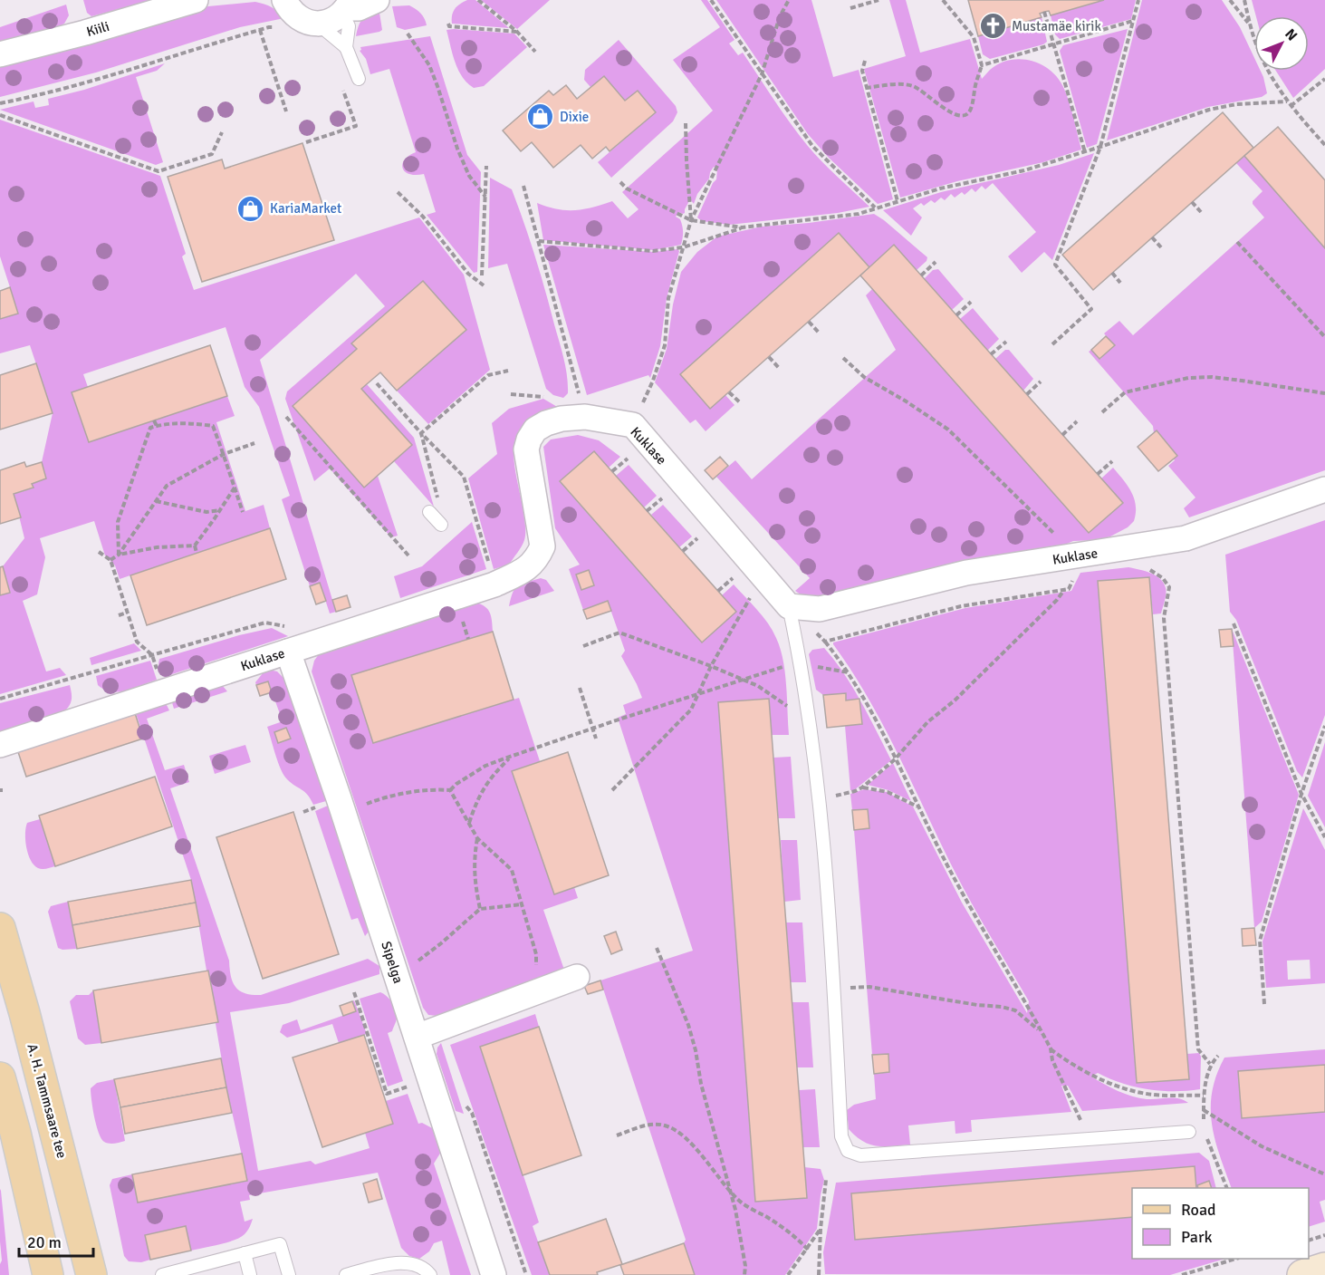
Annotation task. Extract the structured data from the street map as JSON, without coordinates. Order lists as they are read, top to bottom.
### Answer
{
  "streets": {
    "main road": ["A. H. Tammsaare tee"],
    "street": ["Kiili", "Kuklase", "Sipelga"]
  },
  "crossings": [
    ["Kuklase", "Sipelga"]
  ],
  "places": {
    "church": ["Mustamäe kirik"],
    "shop": ["Dixie", "KariaMarket"]
  },
  "legend": ["Road", "Park"],
  "scale_bar": "20 m",
  "north": "top right"
}
